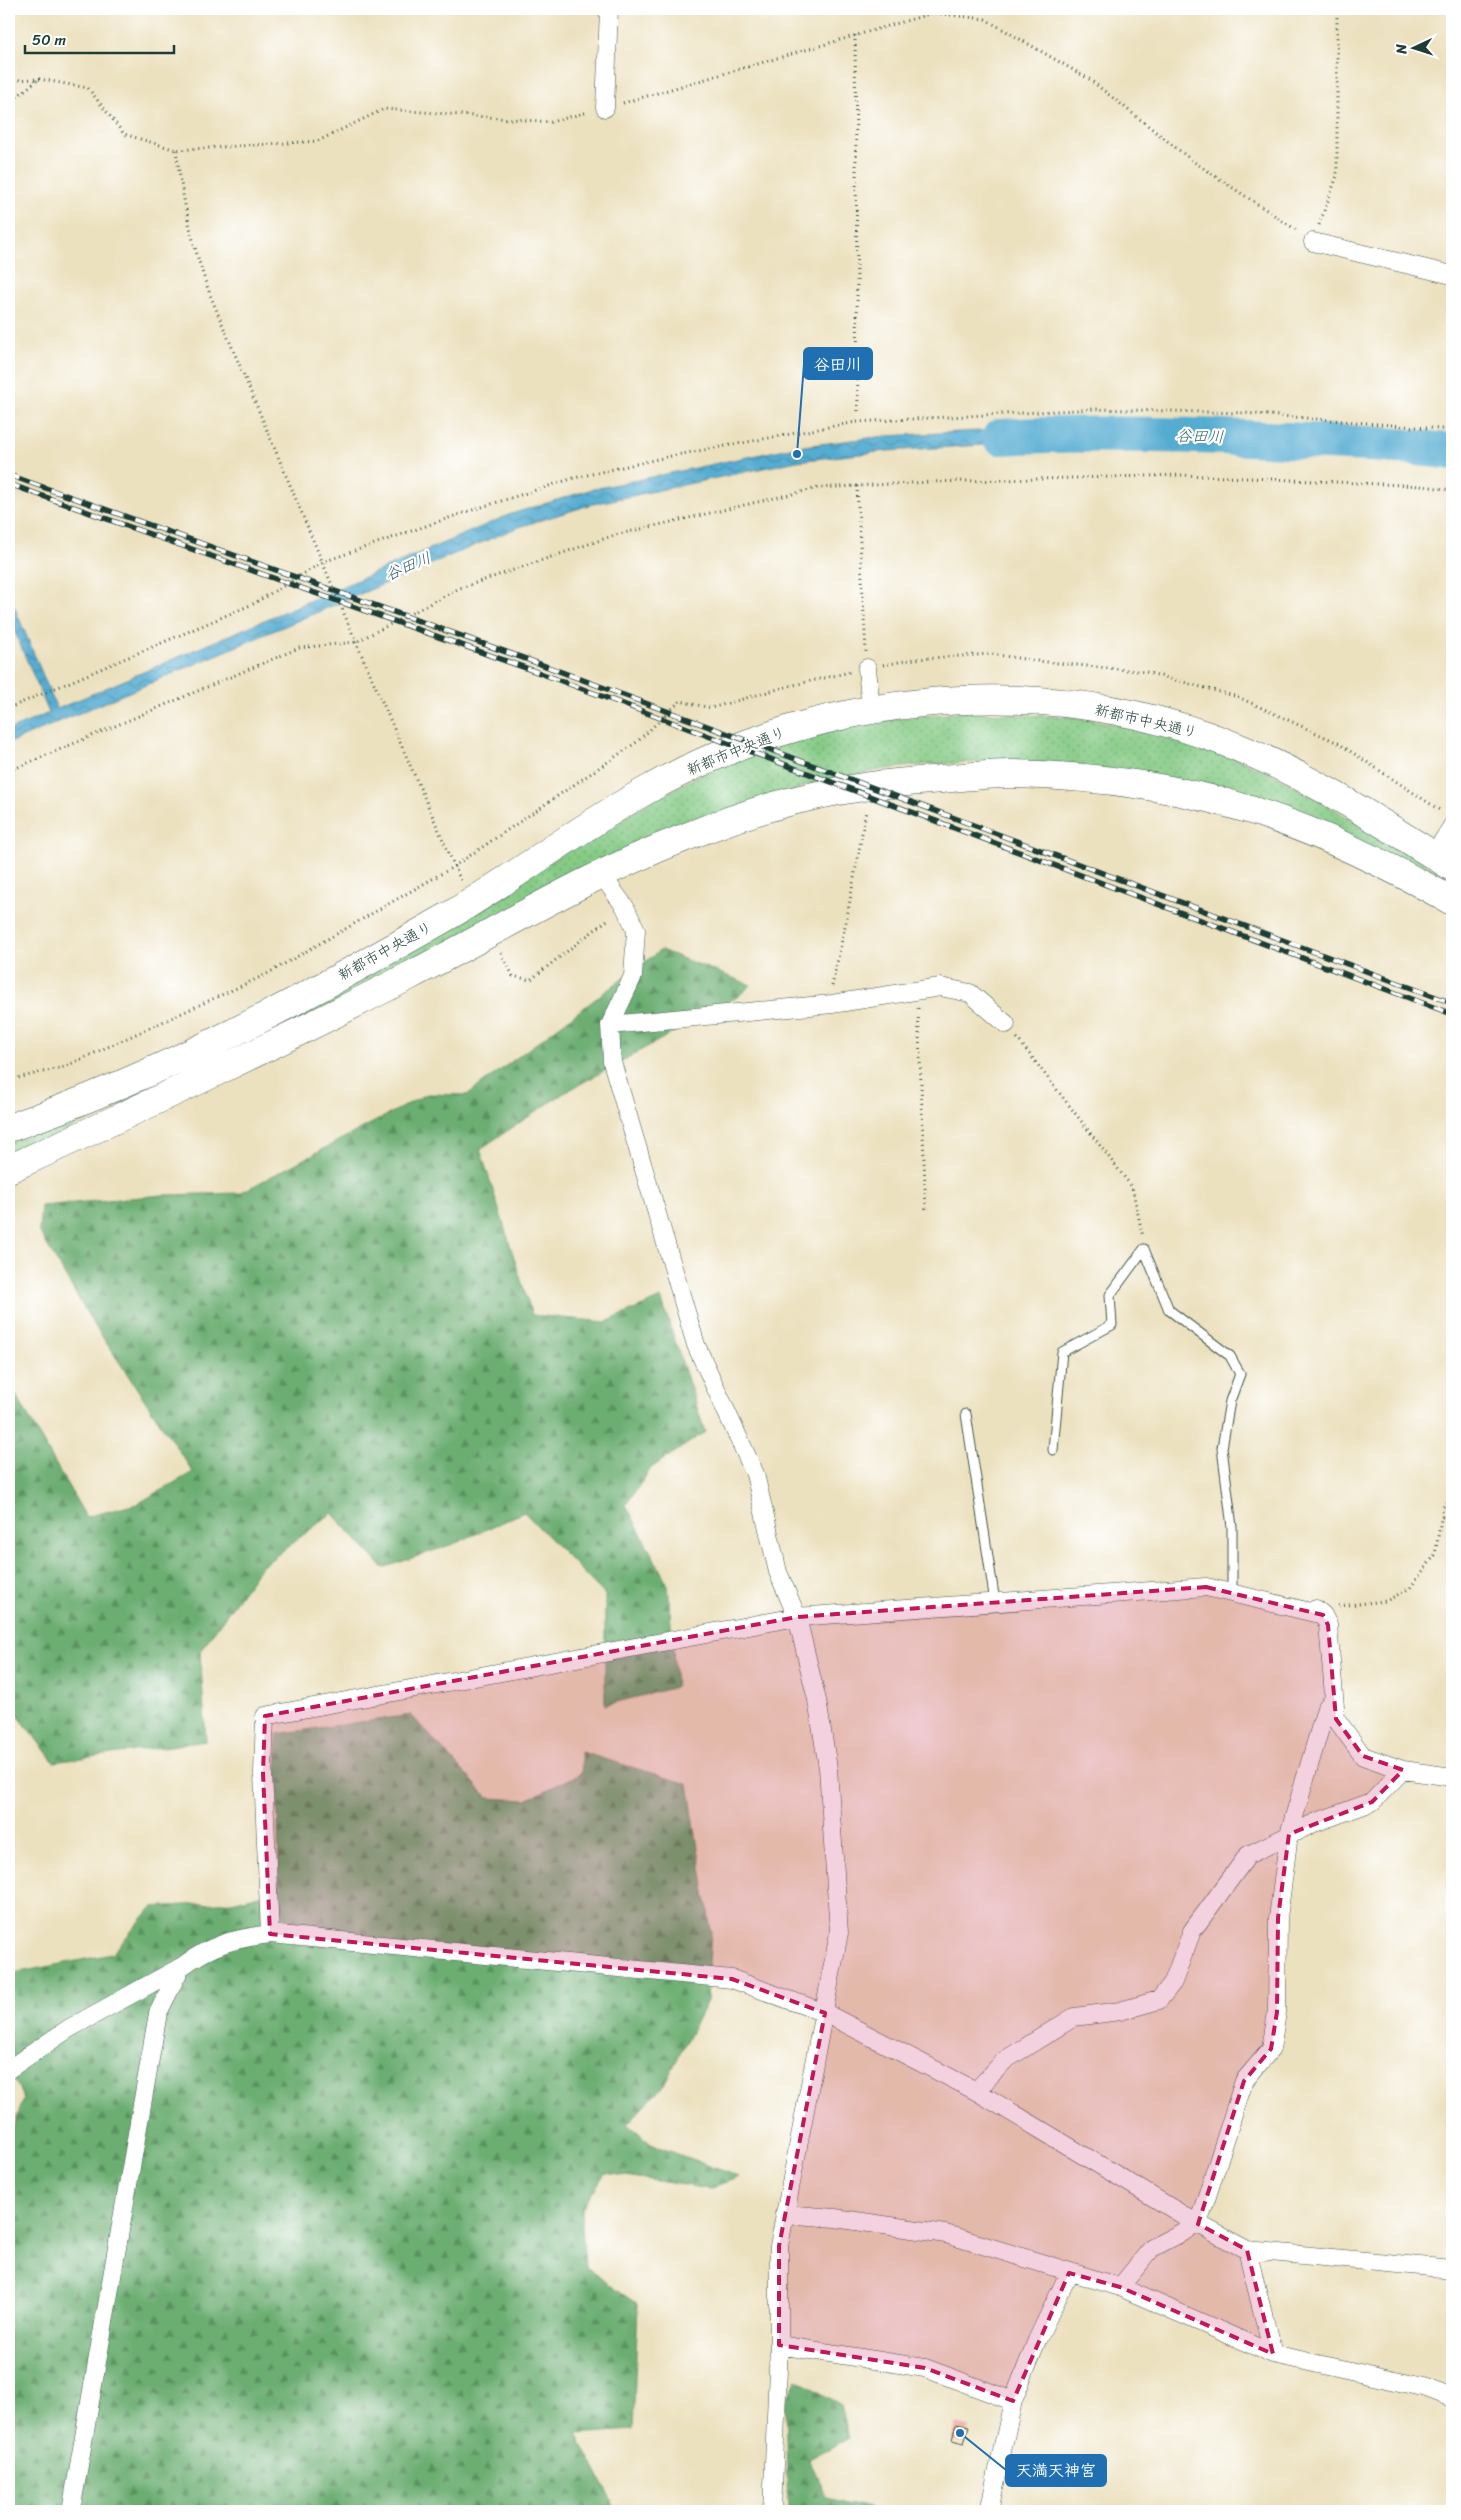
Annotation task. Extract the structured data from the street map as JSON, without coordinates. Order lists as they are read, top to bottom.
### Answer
{
  "streets": {
    "main road": ["新都市中央通り"]
  },
  "water": ["谷田川"],
  "places": ["谷田川", "天満天神宮"],
  "scale_bar": "50 m",
  "north": "left"
}
